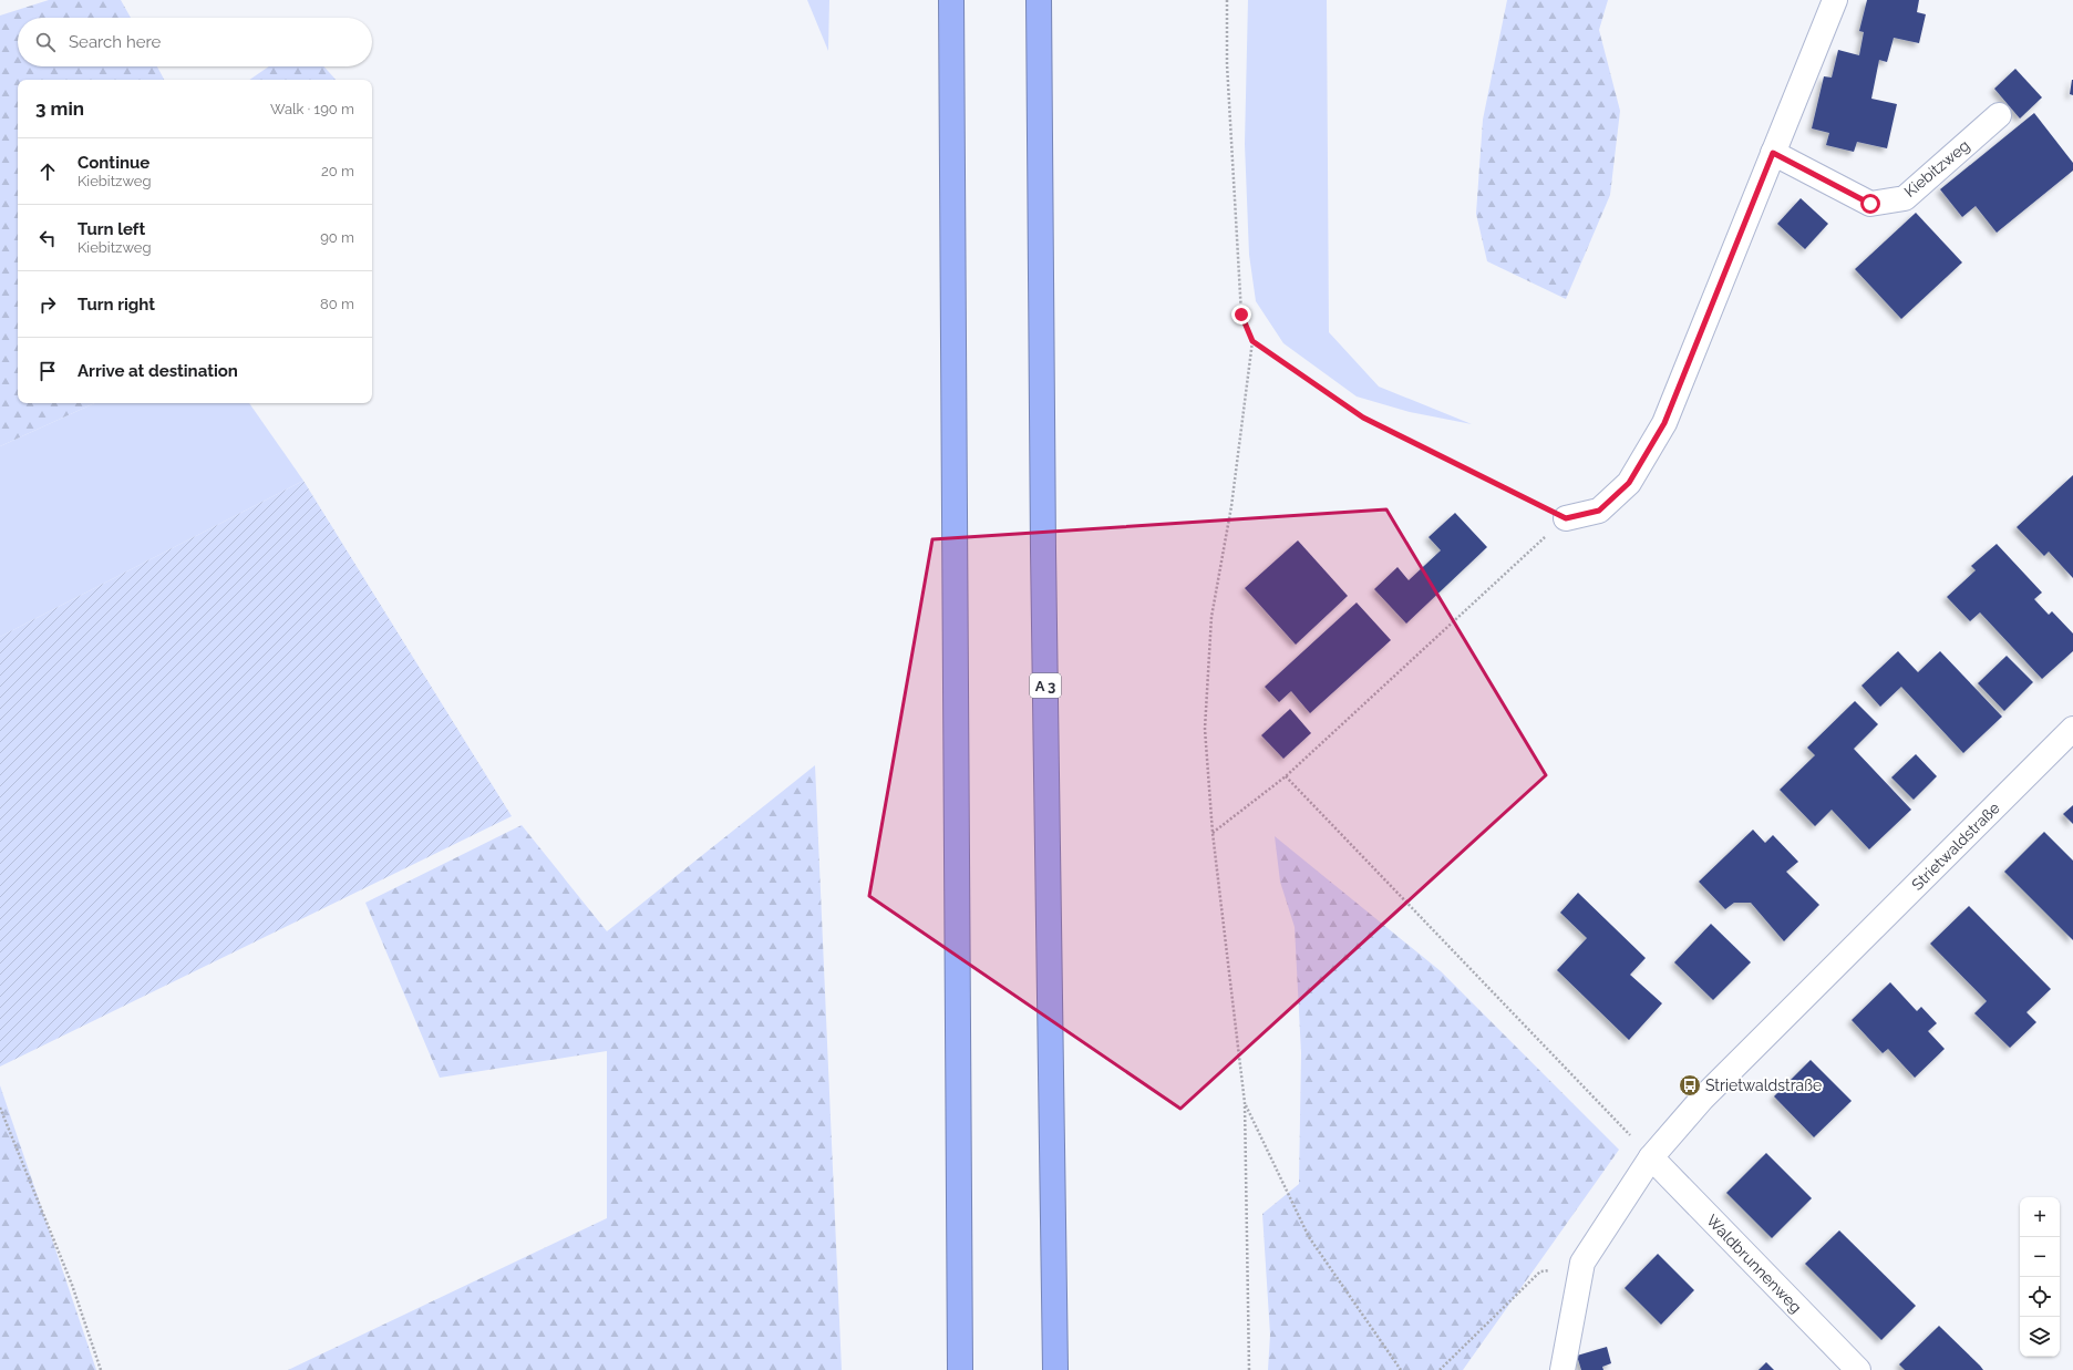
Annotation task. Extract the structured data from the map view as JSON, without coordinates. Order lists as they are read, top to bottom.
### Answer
{
  "streets": {
    "highway": ["A 3"],
    "street": ["Kiebitzweg", "Strietwaldstraße", "Waldbrunnenweg"]
  },
  "crossings": [
    ["Strietwaldstraße", "Waldbrunnenweg"]
  ],
  "places": {
    "bus stop": ["Strietwaldstraße"]
  },
  "page": {
    "search": "Search here",
    "heading": ["3 min", "Walk · 190 m"],
    "list": [
      ["Continue", "Kiebitzweg", "20 m"],
      ["Turn left", "Kiebitzweg", "90 m"],
      ["Turn right", "80 m"],
      "Arrive at destination"
    ],
    "map_buttons": ["+", "−"]
  }
}
